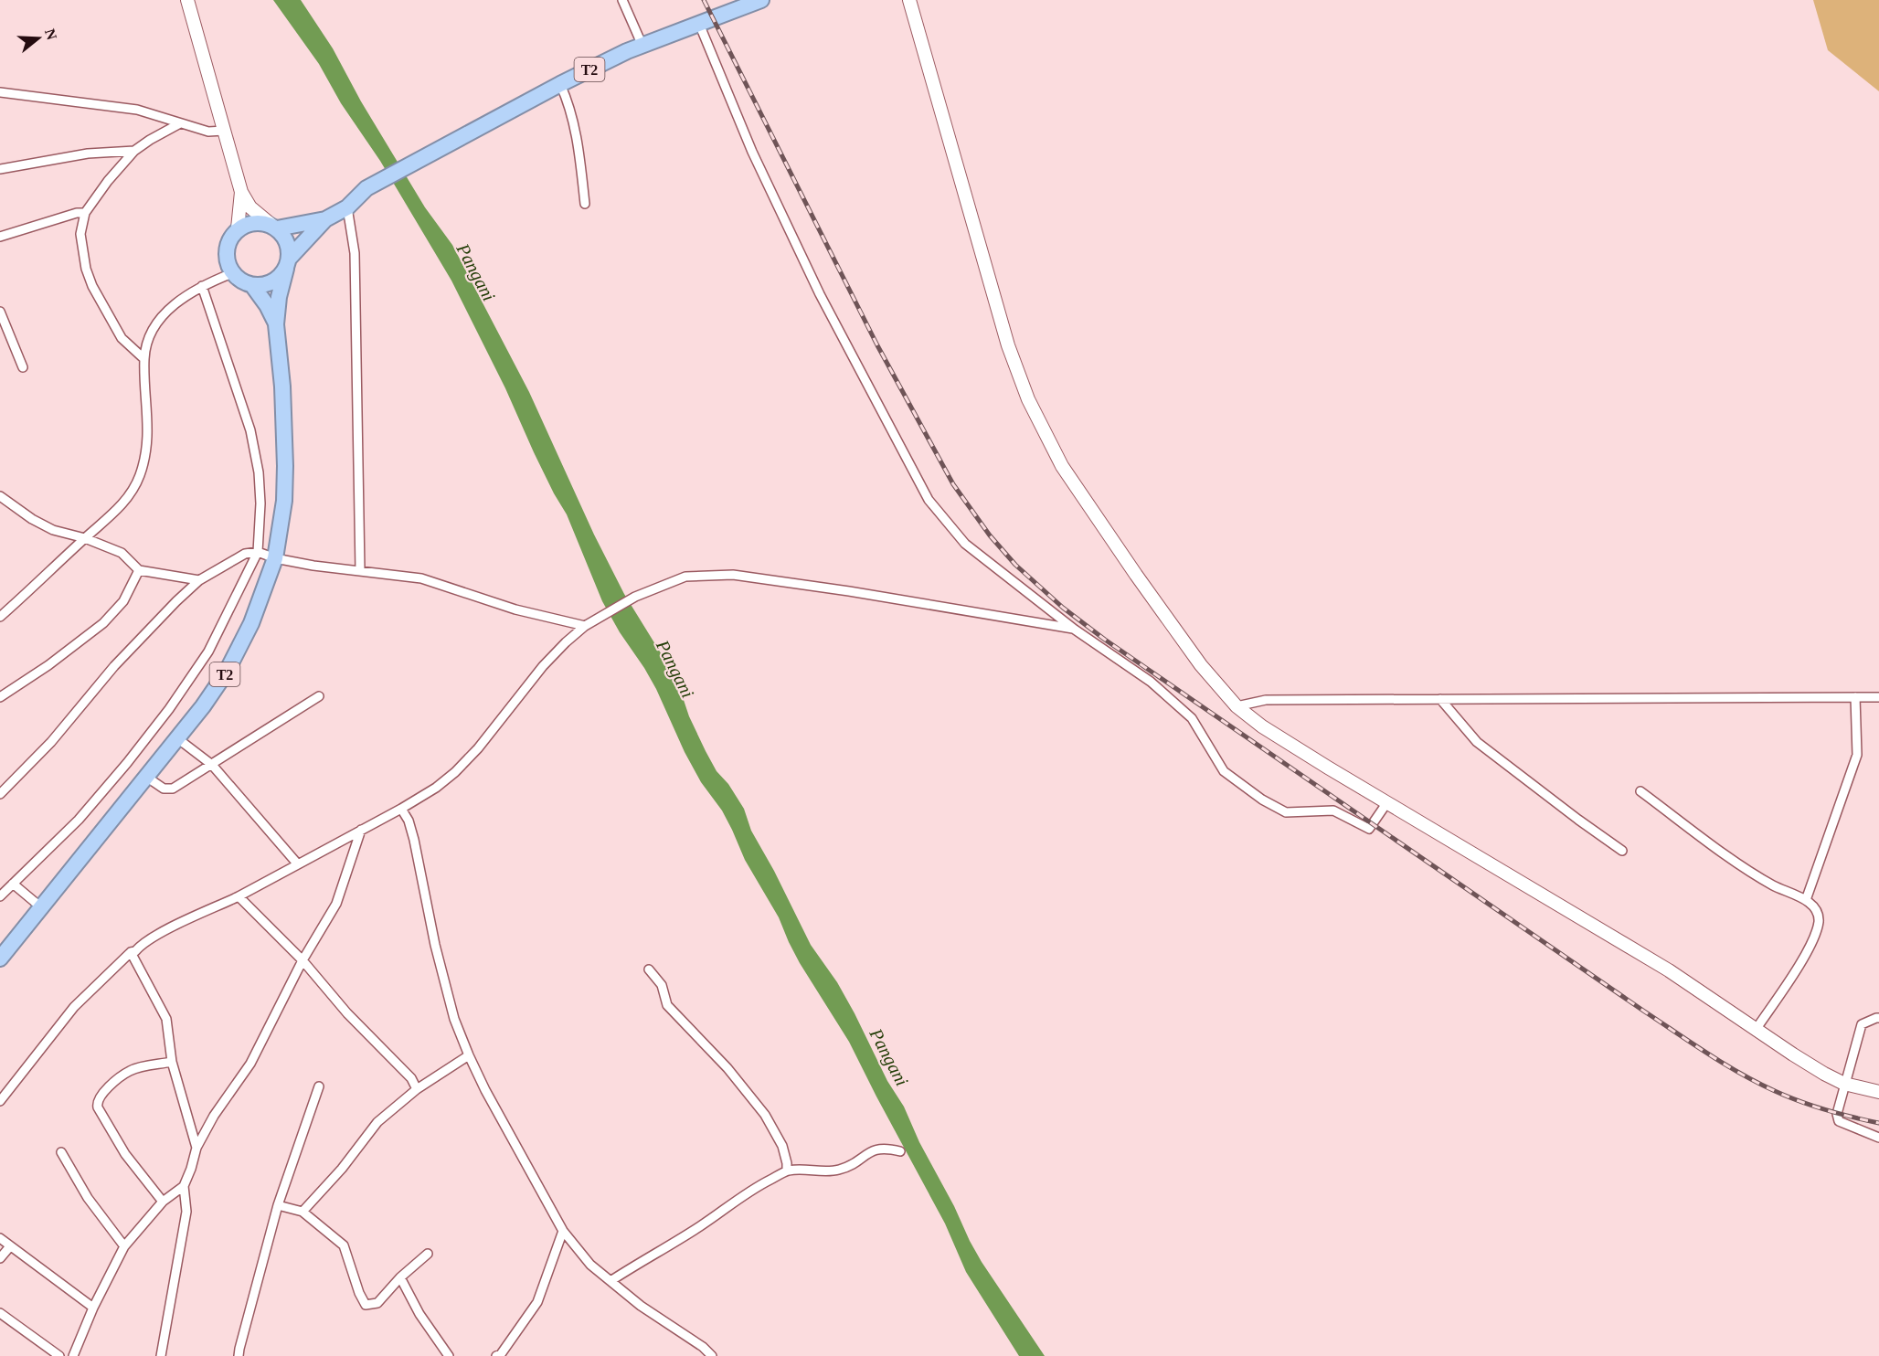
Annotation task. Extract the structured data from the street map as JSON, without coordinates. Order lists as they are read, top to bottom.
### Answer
{
  "streets": {
    "highway": ["T2"]
  },
  "water": ["Pangani"],
  "north": "right"
}
